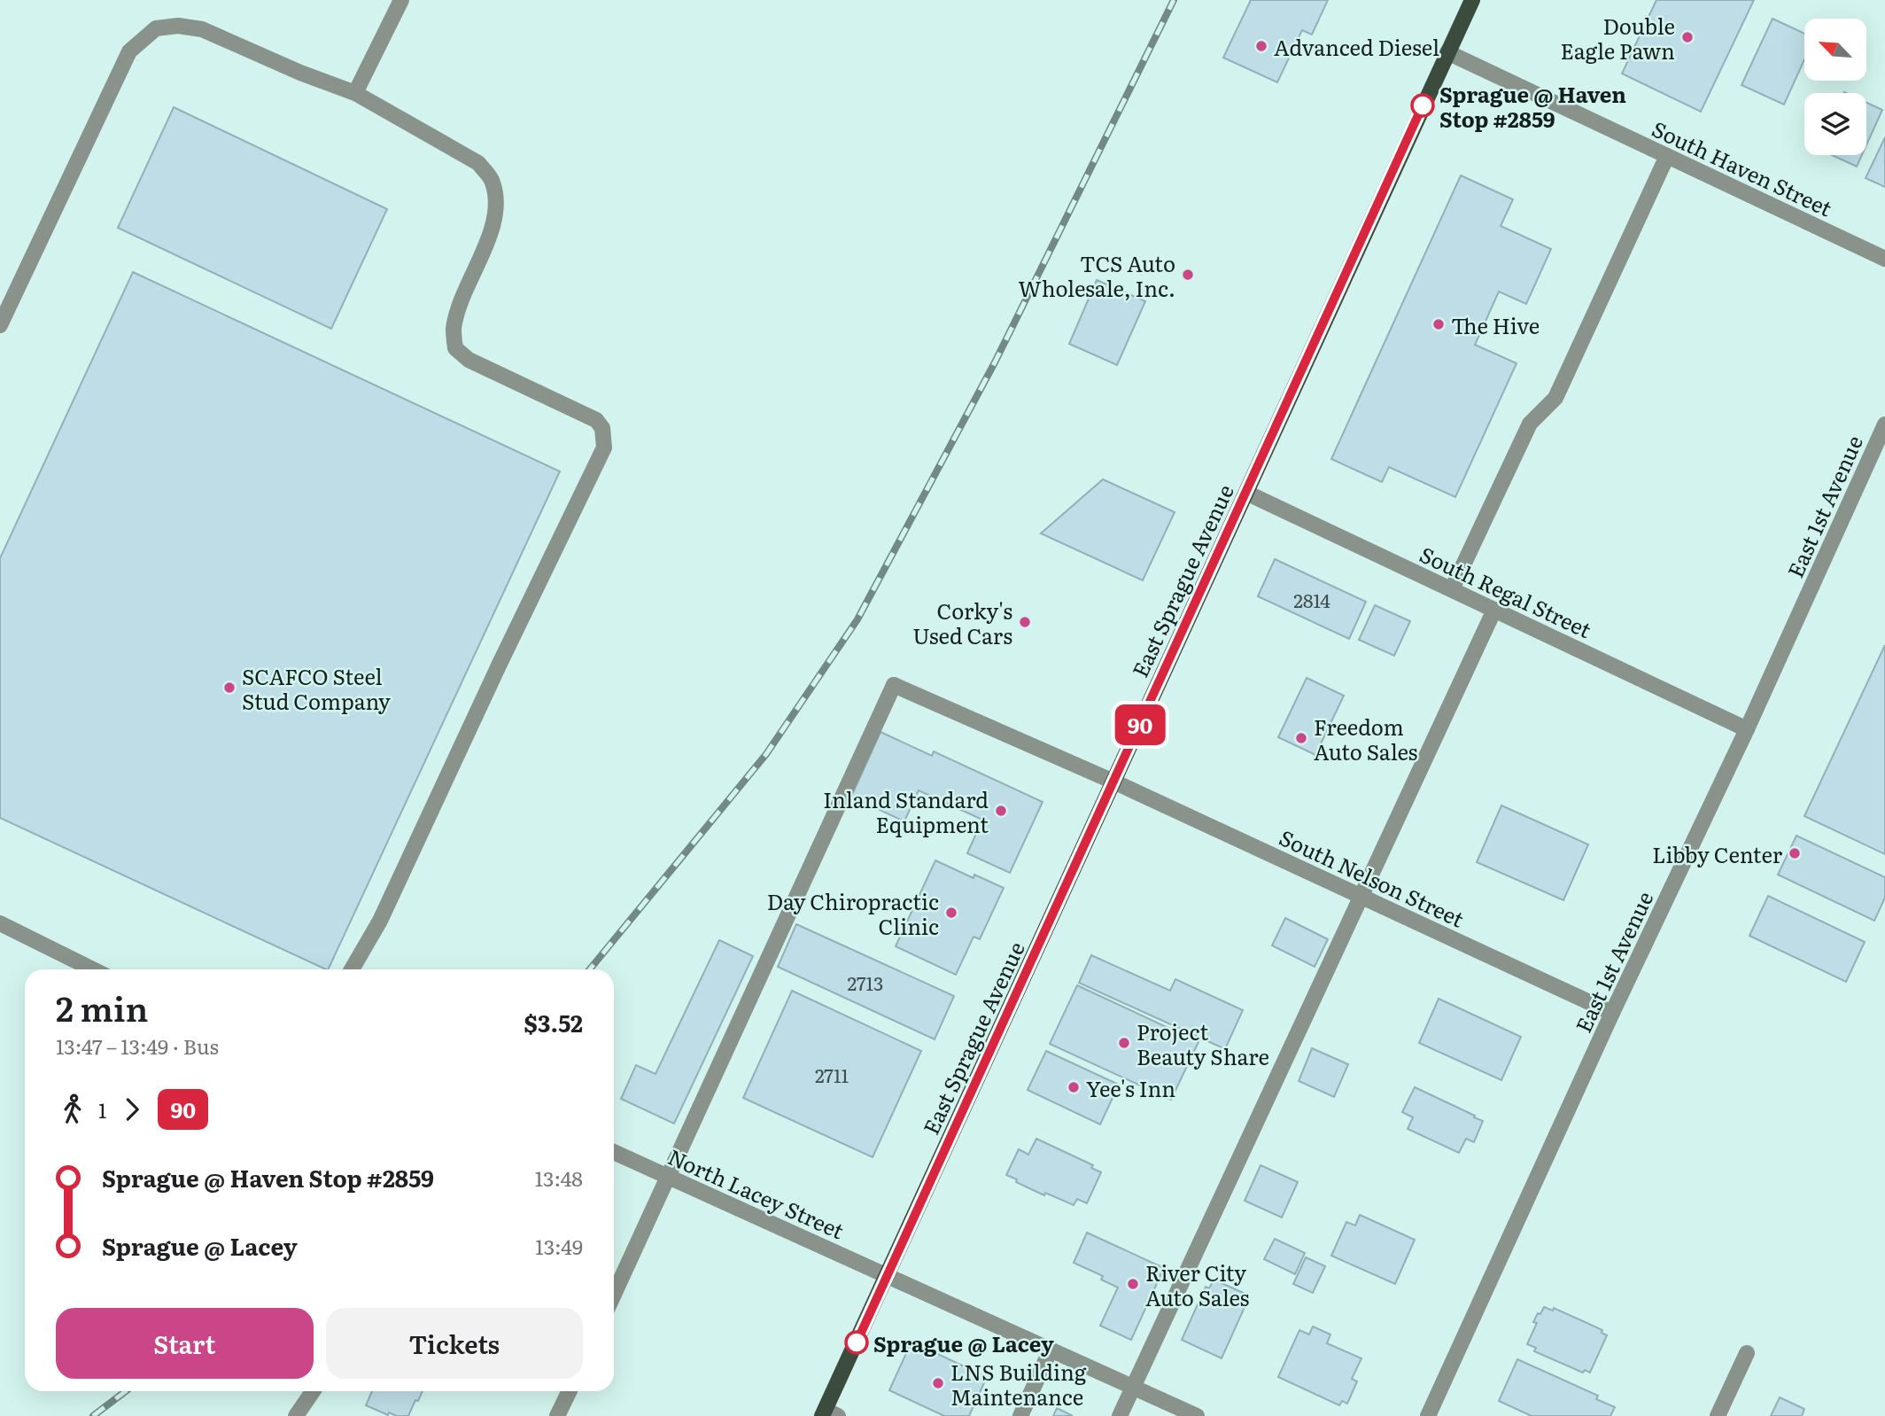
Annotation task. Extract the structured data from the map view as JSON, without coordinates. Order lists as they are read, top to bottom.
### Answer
{
  "streets": {
    "main road": ["East Sprague Avenue"],
    "street": [
      "South Haven Street",
      "East 1st Avenue",
      "South Regal Street",
      "South Nelson Street",
      "North Lacey Street"
    ]
  },
  "crossings": [
    ["South Haven Street", "East Sprague Avenue"],
    ["East 1st Avenue", "South Regal Street"],
    ["East 1st Avenue", "South Nelson Street"],
    ["East Sprague Avenue", "South Regal Street"],
    ["East Sprague Avenue", "South Nelson Street"],
    ["East Sprague Avenue", "North Lacey Street"],
    ["South Nelson Street", "North Lacey Street"]
  ],
  "places": [
    "Double Eagle Pawn",
    "Advanced Diesel",
    "Sprague @ Haven Stop #2859",
    "TCS Auto Wholesale, Inc.",
    "The Hive",
    "Corky's Used Cars",
    "SCAFCO Steel Stud Company",
    "Freedom Auto Sales",
    "Inland Standard Equipment",
    "Libby Center",
    "Day Chiropractic Clinic",
    "Project Beauty Share",
    "Yee's Inn",
    "River City Auto Sales",
    "Sprague @ Lacey",
    "LNS Building Maintenance"
  ],
  "lines": ["bus line 90"],
  "house_numbers": ["2814", "2713", "2711"],
  "north": "top left",
  "page": {
    "on_map": "90",
    "heading": ["2 min", "13:47 – 13:49 · Bus", "$3.52"],
    "legs": ["1", "90"],
    "list": [
      {
        "name": "Sprague @ Haven Stop #2859",
        "value": "13:48"
      },
      {
        "name": "Sprague @ Lacey",
        "value": "13:49"
      }
    ],
    "buttons": ["Start", "Tickets"]
  }
}
